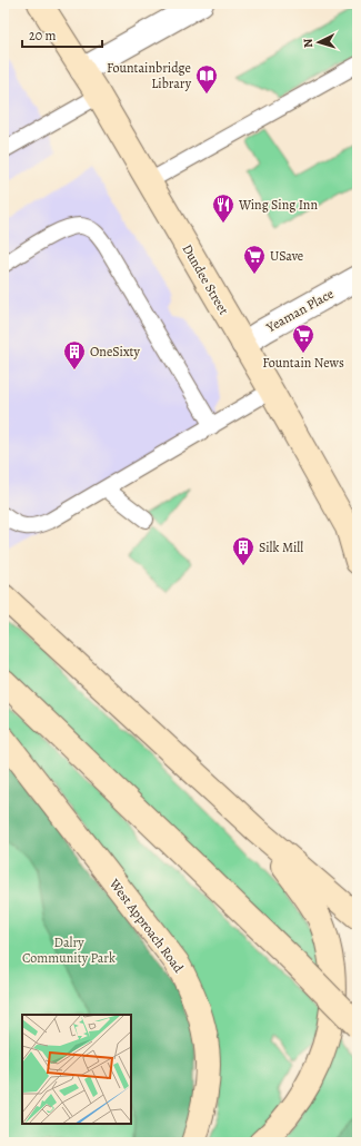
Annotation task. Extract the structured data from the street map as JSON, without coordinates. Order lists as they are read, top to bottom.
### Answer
{
  "streets": {
    "street": ["Dundee Street", "Yeaman Place", "West Approach Road"]
  },
  "crossings": [
    ["Dundee Street", "Yeaman Place"]
  ],
  "parks": ["Dalry Community Park"],
  "places": {
    "library": ["Fountainbridge Library"],
    "restaurant": ["Wing Sing Inn"],
    "supermarket": ["USave", "Fountain News"],
    "building": ["OneSixty", "Silk Mill"]
  },
  "scale_bar": "20 m",
  "north": "left"
}
